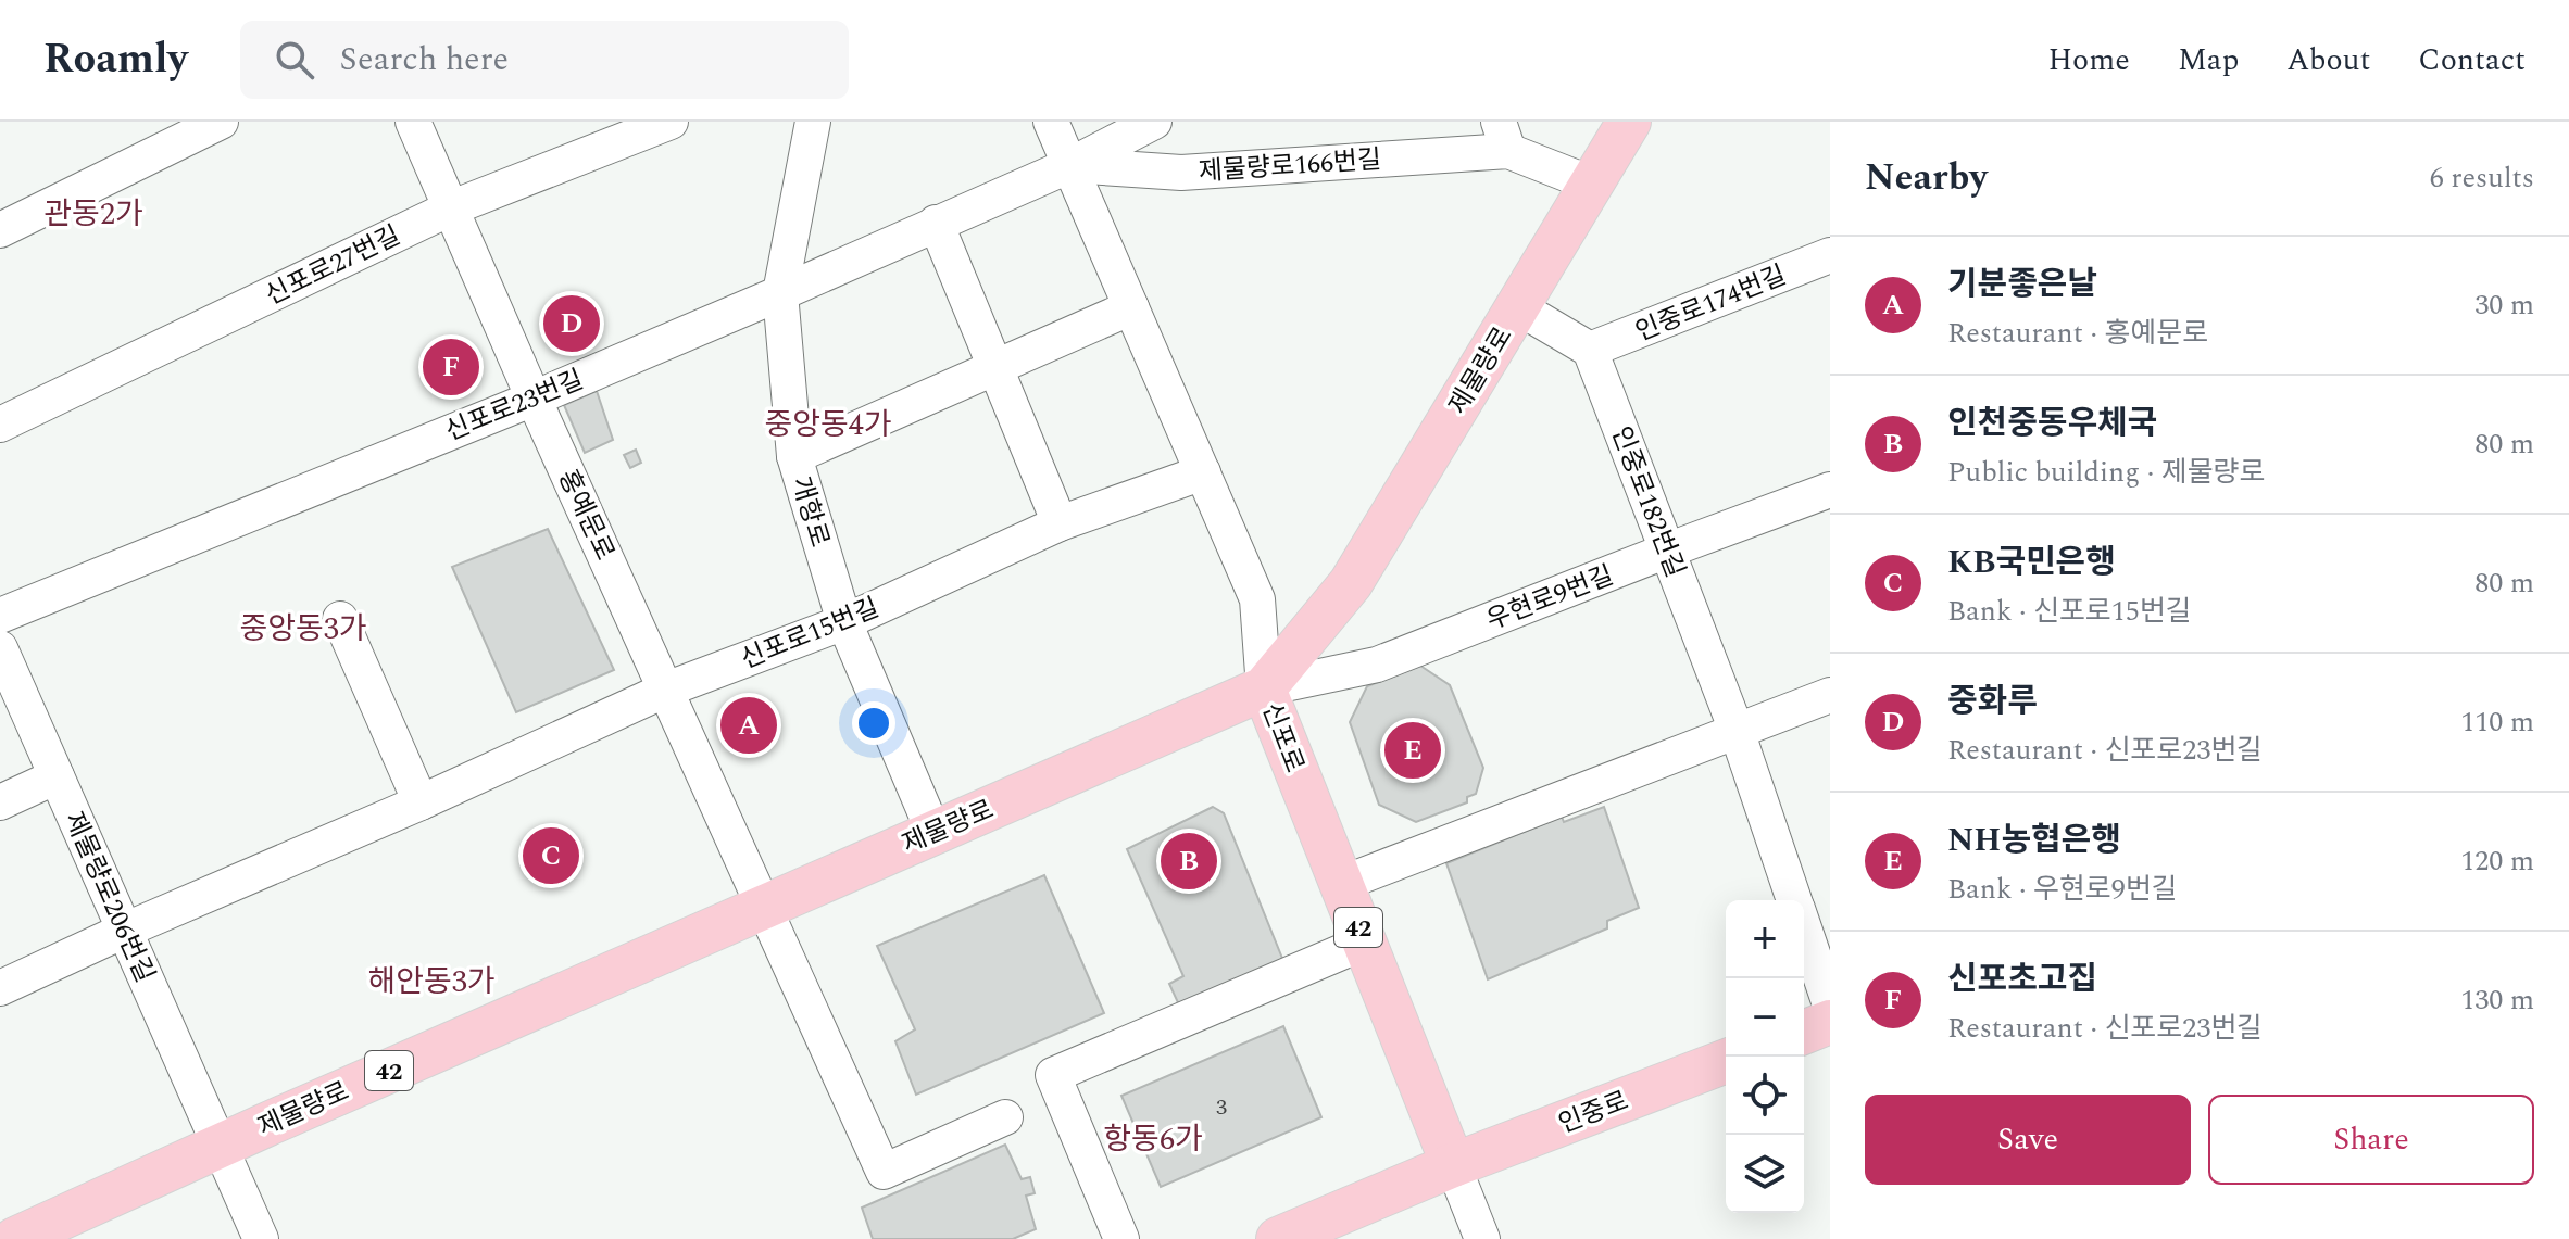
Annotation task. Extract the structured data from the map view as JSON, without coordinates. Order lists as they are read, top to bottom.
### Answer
{
  "streets": {
    "main road": [
      "제물량로",
      "신포로",
      "42",
      "인중로"
    ],
    "street": [
      "제물량로166번길",
      "신포로27번길",
      "인중로174번길",
      "신포로23번길",
      "인중로182번길",
      "개항로",
      "홍예문로",
      "우현로9번길",
      "신포로15번길",
      "제물량로206번길"
    ]
  },
  "crossings": [
    ["제물량로166번길", "제물량로"],
    ["제물량로166번길", "신포로23번길"],
    ["제물량로166번길", "신포로"],
    ["신포로27번길", "홍예문로"],
    ["인중로174번길", "인중로182번길"],
    ["제물량로", "개항로"],
    ["제물량로", "홍예문로"],
    ["제물량로", "우현로9번길"],
    ["제물량로", "신포로"],
    ["제물량로", "제물량로206번길"],
    ["신포로23번길", "개항로"],
    ["신포로23번길", "홍예문로"],
    ["신포로23번길", "신포로"],
    ["인중로182번길", "우현로9번길"],
    ["개항로", "신포로15번길"],
    ["홍예문로", "신포로15번길"],
    ["우현로9번길", "신포로"],
    ["신포로15번길", "신포로"],
    ["신포로15번길", "제물량로206번길"],
    ["신포로", "인중로"]
  ],
  "districts": [
    "관동2가",
    "중앙동4가",
    "중앙동3가",
    "해안동3가",
    "항동6가"
  ],
  "house_numbers": ["3"],
  "page": {
    "header": "Roamly",
    "search": "Search here",
    "nav": [
      "Home",
      "Map",
      "About",
      "Contact"
    ],
    "heading": ["Nearby", "6 results"],
    "list": [
      {
        "mark": "A",
        "name": "기분좋은날",
        "note": "Restaurant · 홍예문로",
        "value": "30 m"
      },
      {
        "mark": "B",
        "name": "인천중동우체국",
        "note": "Public building · 제물량로",
        "value": "80 m"
      },
      {
        "mark": "C",
        "name": "KB국민은행",
        "note": "Bank · 신포로15번길",
        "value": "80 m"
      },
      {
        "mark": "D",
        "name": "중화루",
        "note": "Restaurant · 신포로23번길",
        "value": "110 m"
      },
      {
        "mark": "E",
        "name": "NH농협은행",
        "note": "Bank · 우현로9번길",
        "value": "120 m"
      },
      {
        "mark": "F",
        "name": "신포초고집",
        "note": "Restaurant · 신포로23번길",
        "value": "130 m"
      }
    ],
    "pins": [
      "D",
      "F",
      "A",
      "E",
      "C",
      "B"
    ],
    "map_buttons": ["+", "−"],
    "buttons": ["Save", "Share"]
  }
}
